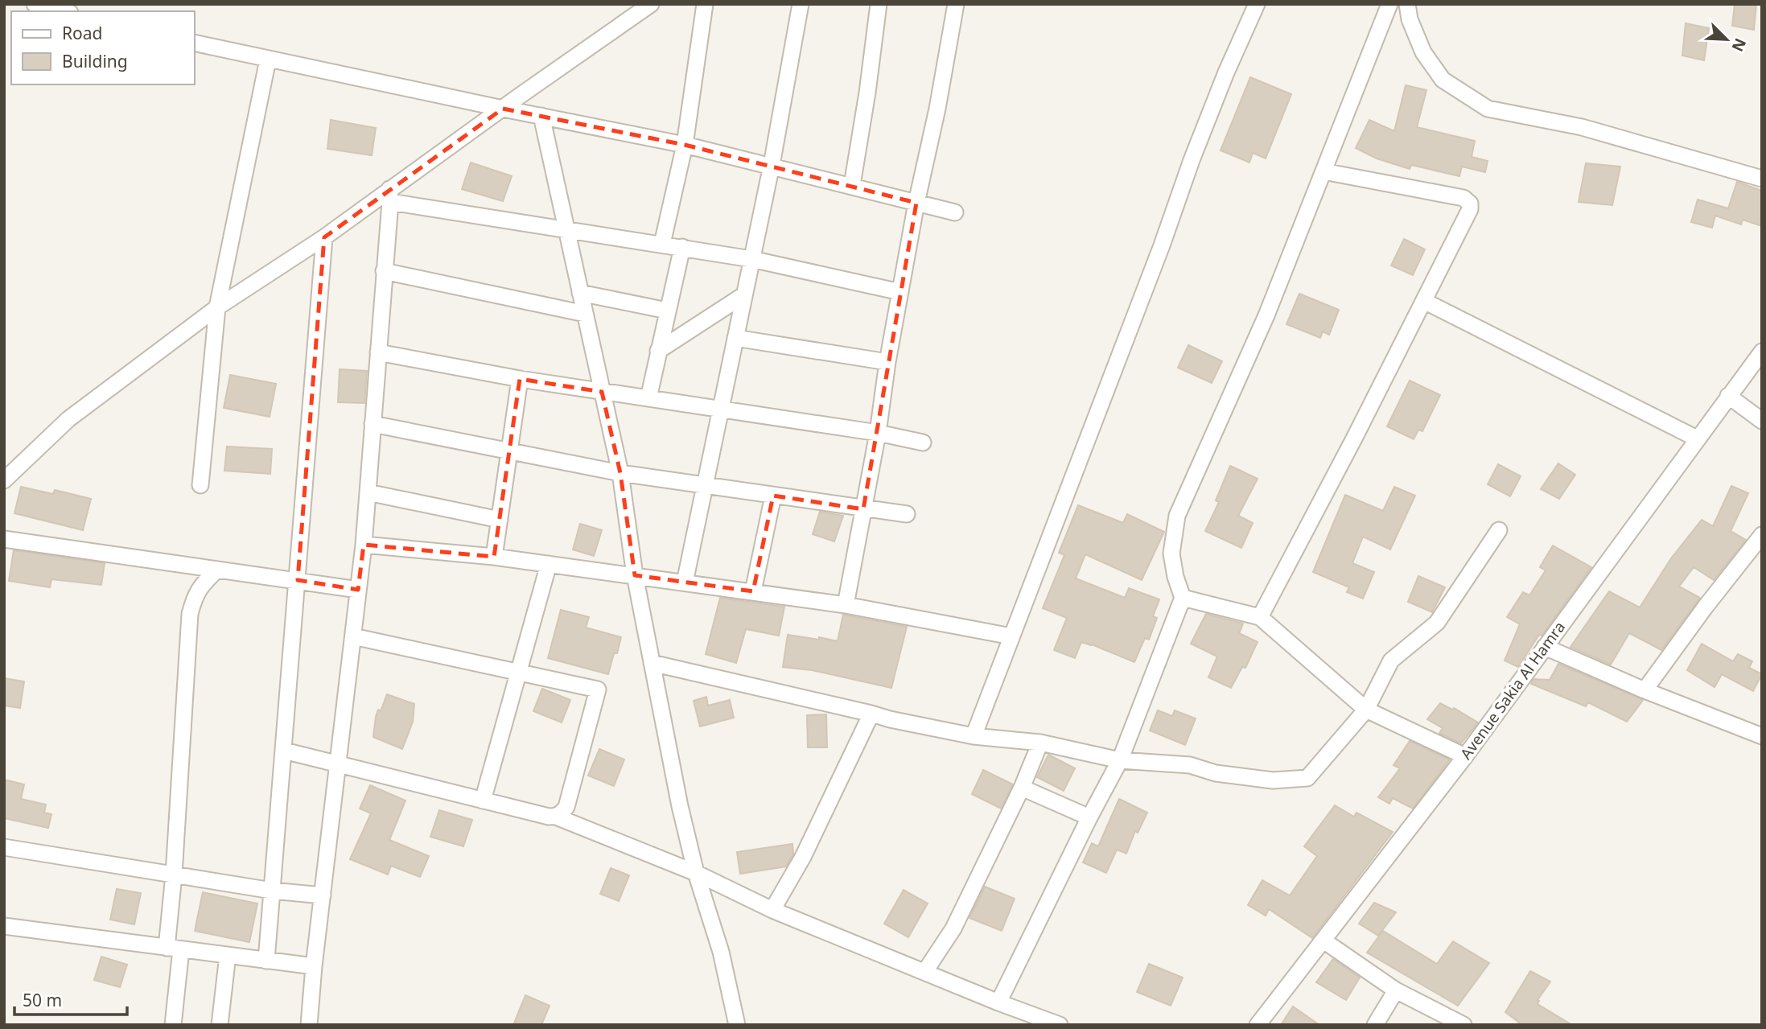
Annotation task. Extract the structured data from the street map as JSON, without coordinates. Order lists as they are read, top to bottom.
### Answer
{
  "streets": {
    "street": ["Avenue Sakia Al Hamra"]
  },
  "legend": ["Road", "Building"],
  "scale_bar": "50 m",
  "north": "bottom right"
}
